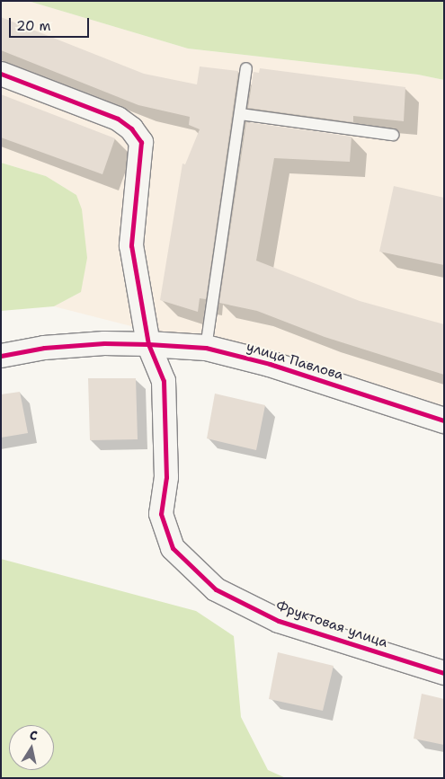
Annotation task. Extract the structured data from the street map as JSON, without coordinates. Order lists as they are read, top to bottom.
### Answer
{
  "streets": {
    "street": ["улица Павлова", "Фруктовая улица"]
  },
  "crossings": [
    ["улица Павлова", "Фруктовая улица"]
  ],
  "scale_bar": "20 m",
  "north": "top"
}
